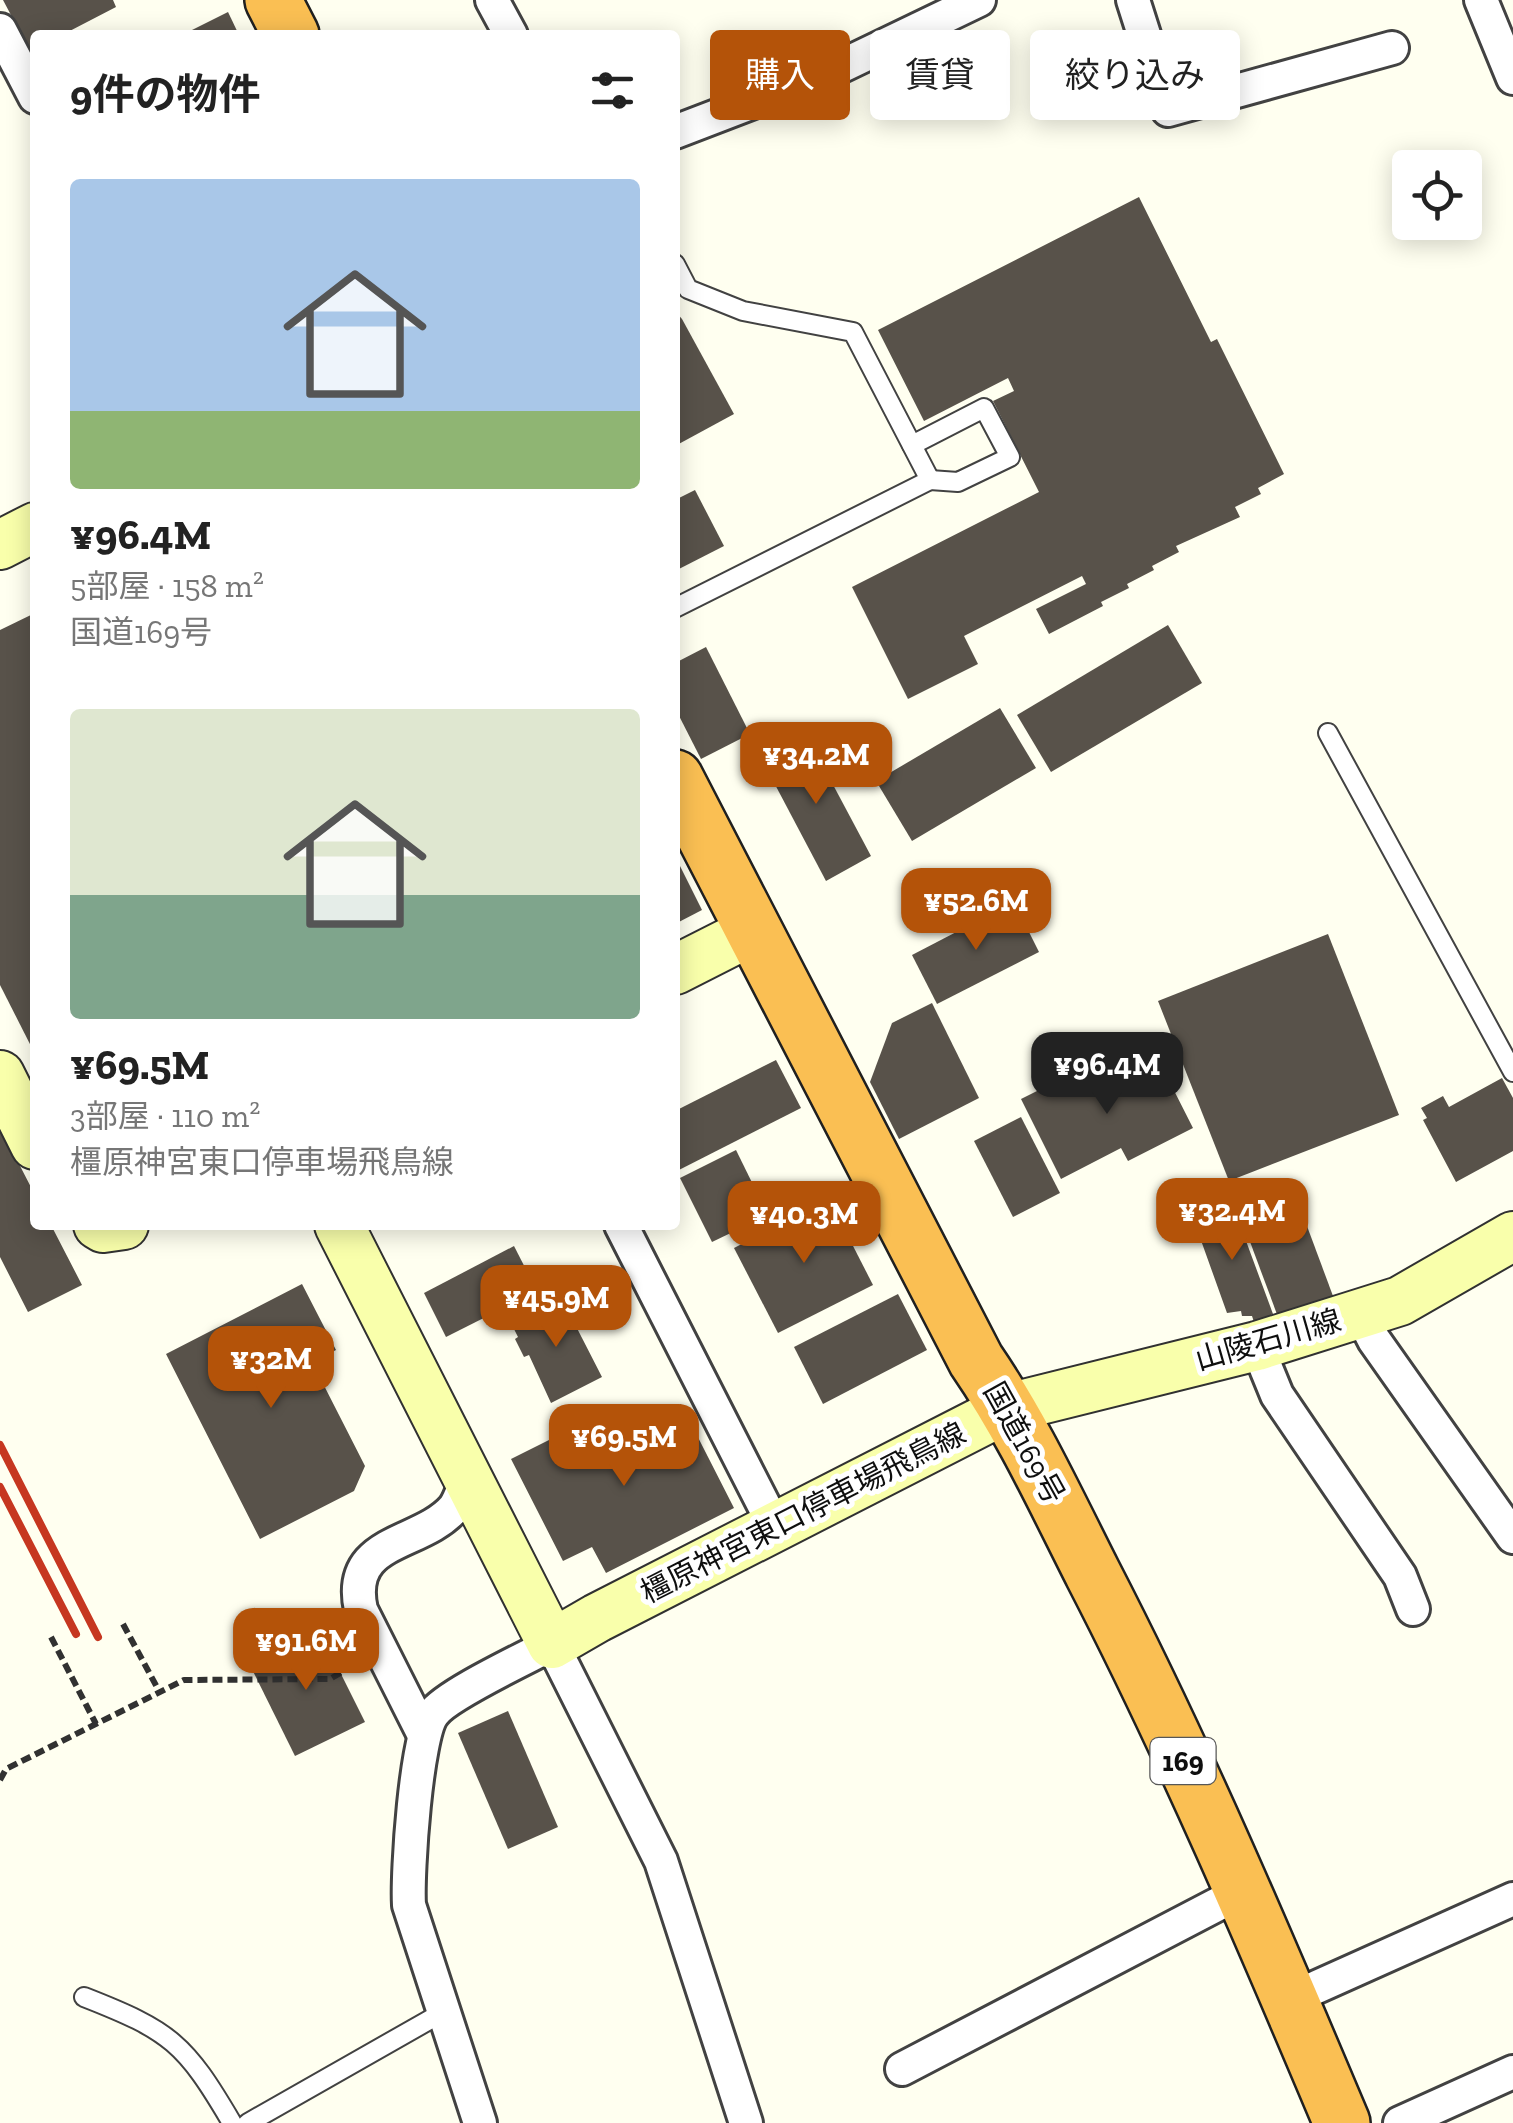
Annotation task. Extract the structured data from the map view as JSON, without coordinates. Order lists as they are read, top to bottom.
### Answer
{
  "streets": {
    "highway": ["国道169号", "169"],
    "main road": ["山陵石川線", "橿原神宮東口停車場飛鳥線"]
  },
  "crossings": [
    ["山陵石川線", "国道169号"],
    ["山陵石川線", "橿原神宮東口停車場飛鳥線"],
    ["国道169号", "橿原神宮東口停車場飛鳥線"]
  ],
  "page": {
    "chip": ["購入", "賃貸", "絞り込み"],
    "heading": "9件の物件",
    "list": [
      {
        "name": "¥96.4M",
        "note": "5部屋 · 158 m² · 国道169号"
      },
      {
        "name": "¥69.5M",
        "note": "3部屋 · 110 m² · 橿原神宮東口停車場飛鳥線"
      }
    ],
    "price": [
      "¥34.2M",
      "¥52.6M",
      "¥96.4M",
      "¥32.4M",
      "¥40.3M",
      "¥45.9M",
      "¥32M",
      "¥69.5M",
      "¥91.6M"
    ]
  }
}
